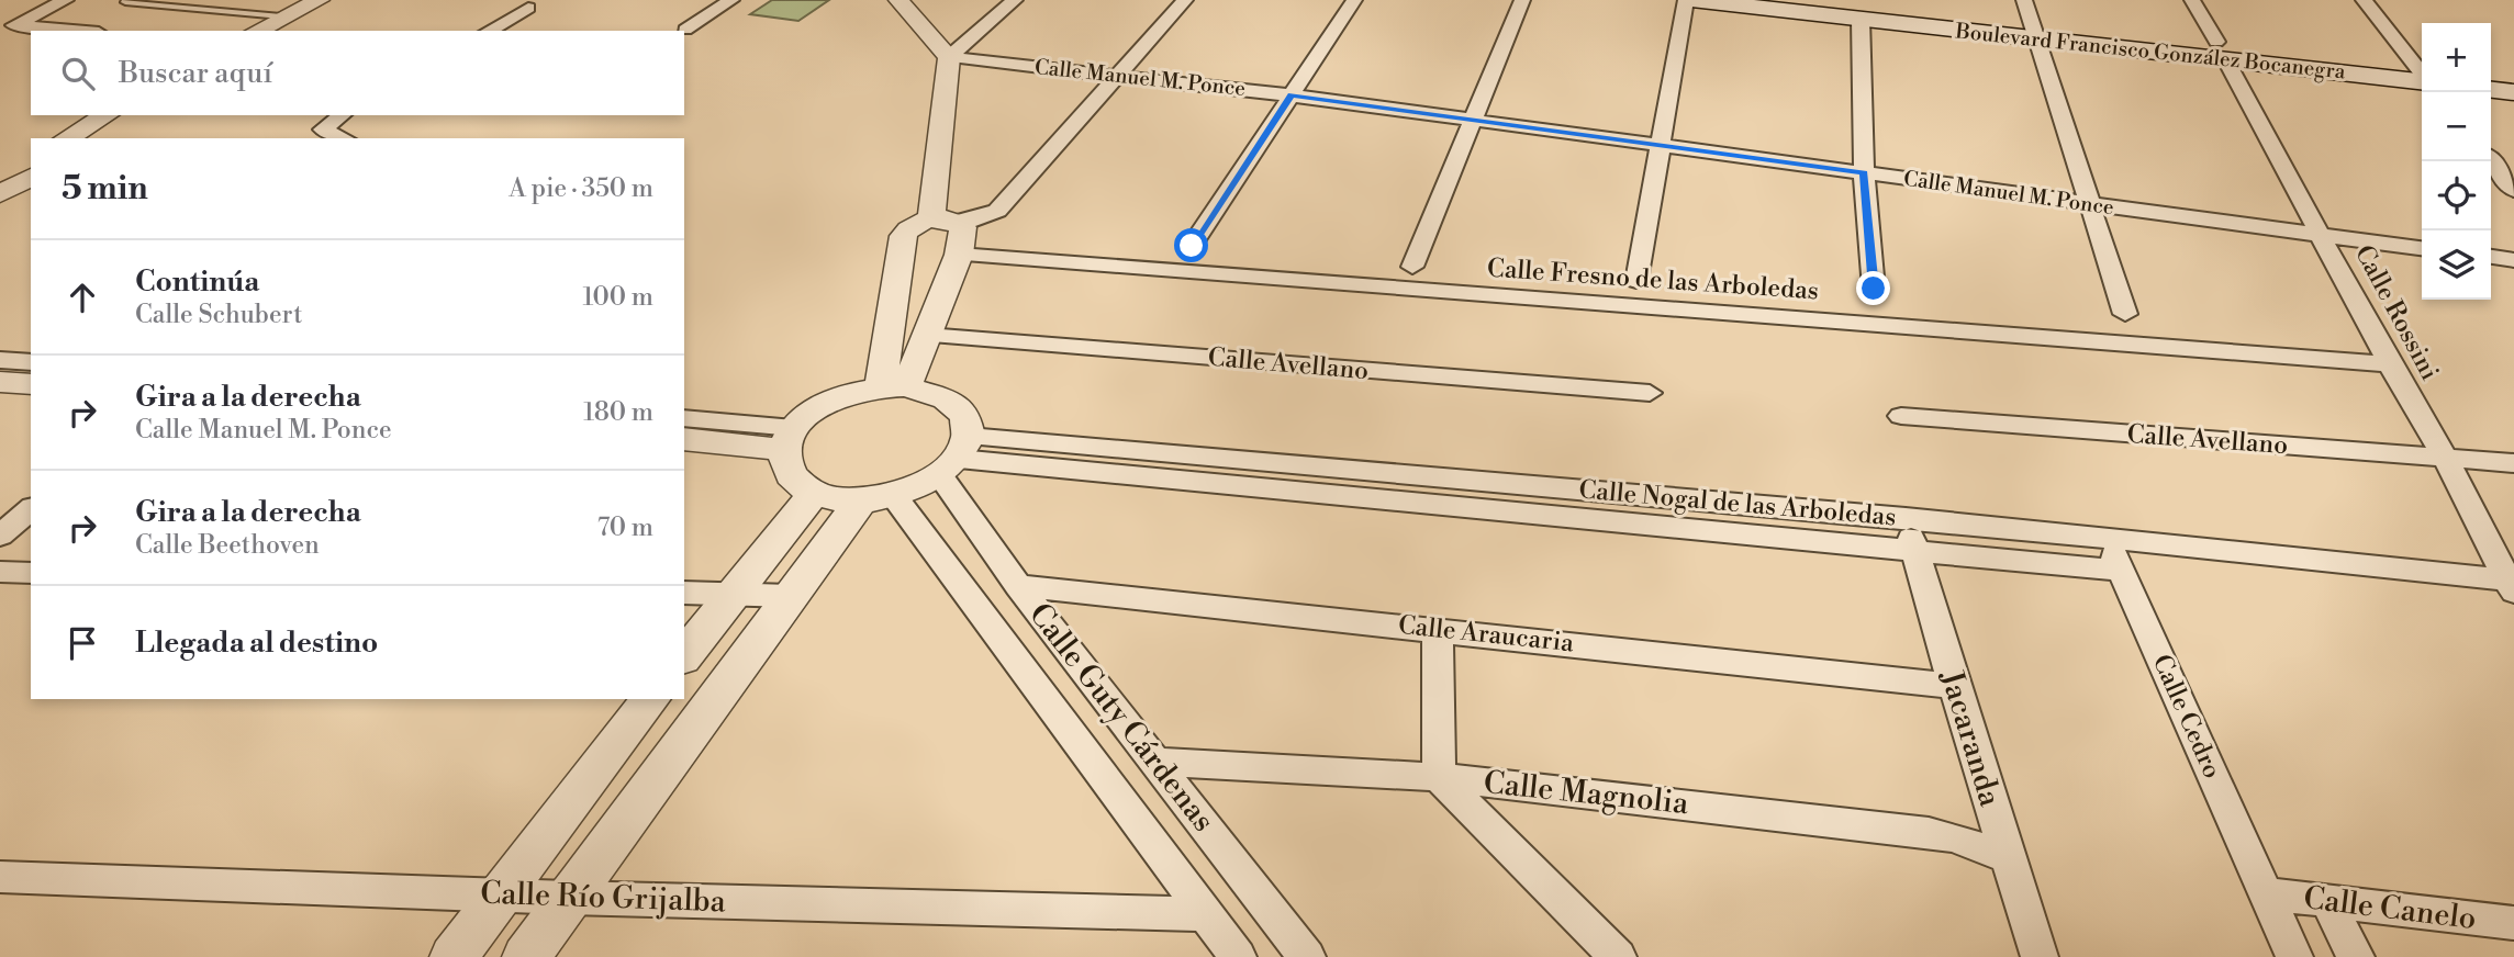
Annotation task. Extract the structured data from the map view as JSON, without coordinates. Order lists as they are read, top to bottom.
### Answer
{
  "streets": {
    "main road": ["Boulevard Francisco González Bocanegra"],
    "street": [
      "Calle Manuel M. Ponce",
      "Calle Fresno de las Arboledas",
      "Calle Rossini",
      "Calle Avellano",
      "Calle Nogal de las Arboledas",
      "Calle Araucaria",
      "Calle Cedro",
      "Calle Guty Cárdenas",
      "Jacaranda",
      "Calle Magnolia",
      "Calle Río Grijalba",
      "Calle Canelo"
    ]
  },
  "crossings": [
    ["Boulevard Francisco González Bocanegra", "Calle Rossini"],
    ["Calle Manuel M. Ponce", "Calle Rossini"],
    ["Calle Fresno de las Arboledas", "Calle Rossini"],
    ["Calle Rossini", "Calle Avellano"],
    ["Calle Rossini", "Calle Nogal de las Arboledas"],
    ["Calle Nogal de las Arboledas", "Calle Cedro"],
    ["Calle Nogal de las Arboledas", "Calle Guty Cárdenas"],
    ["Calle Nogal de las Arboledas", "Jacaranda"],
    ["Calle Araucaria", "Calle Guty Cárdenas"],
    ["Calle Araucaria", "Jacaranda"],
    ["Calle Cedro", "Calle Canelo"],
    ["Calle Guty Cárdenas", "Calle Magnolia"],
    ["Calle Guty Cárdenas", "Calle Río Grijalba"],
    ["Jacaranda", "Calle Magnolia"]
  ],
  "page": {
    "map_buttons": ["+", "−"],
    "search": "Buscar aquí",
    "heading": ["5 min", "A pie · 350 m"],
    "list": [
      ["Continúa", "Calle Schubert", "100 m"],
      ["Gira a la derecha", "Calle Manuel M. Ponce", "180 m"],
      ["Gira a la derecha", "Calle Beethoven", "70 m"],
      "Llegada al destino"
    ]
  }
}
